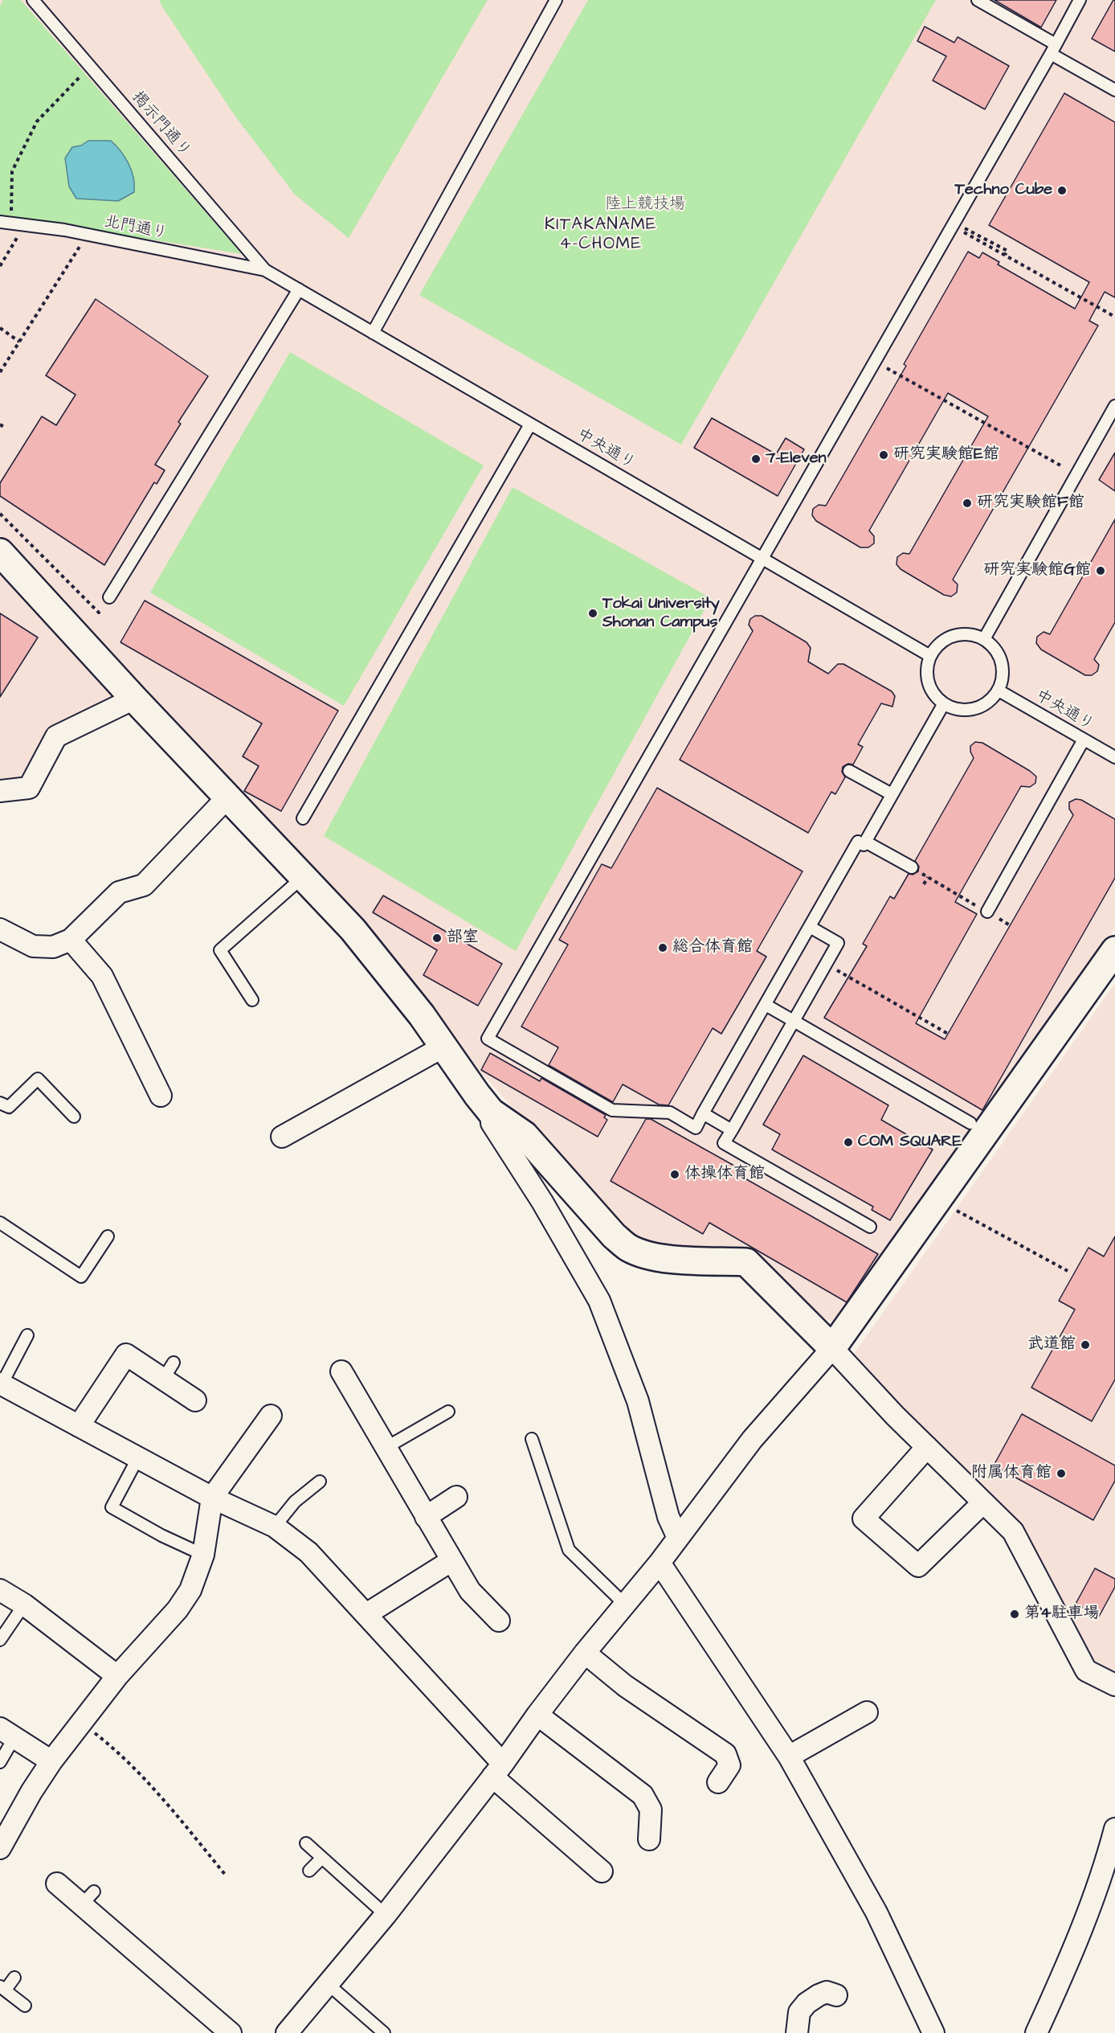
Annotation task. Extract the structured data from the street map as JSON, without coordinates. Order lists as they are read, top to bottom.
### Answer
{
  "streets": {
    "lane": ["掲示門通り", "北門通り", "中央通り"]
  },
  "crossings": [
    ["掲示門通り", "北門通り"],
    ["掲示門通り", "中央通り"],
    ["北門通り", "中央通り"]
  ],
  "districts": ["KITAKANAME 4-CHOME"],
  "parks": ["陸上競技場"],
  "places": [
    "Techno Cube",
    "研究実験館E館",
    "7-Eleven",
    "研究実験館F館",
    "研究実験館G館",
    "Tokai University Shonan Campus",
    "部室",
    "総合体育館",
    "COM SQUARE",
    "体操体育館",
    "武道館",
    "附属体育館",
    "第4駐車場"
  ]
}
